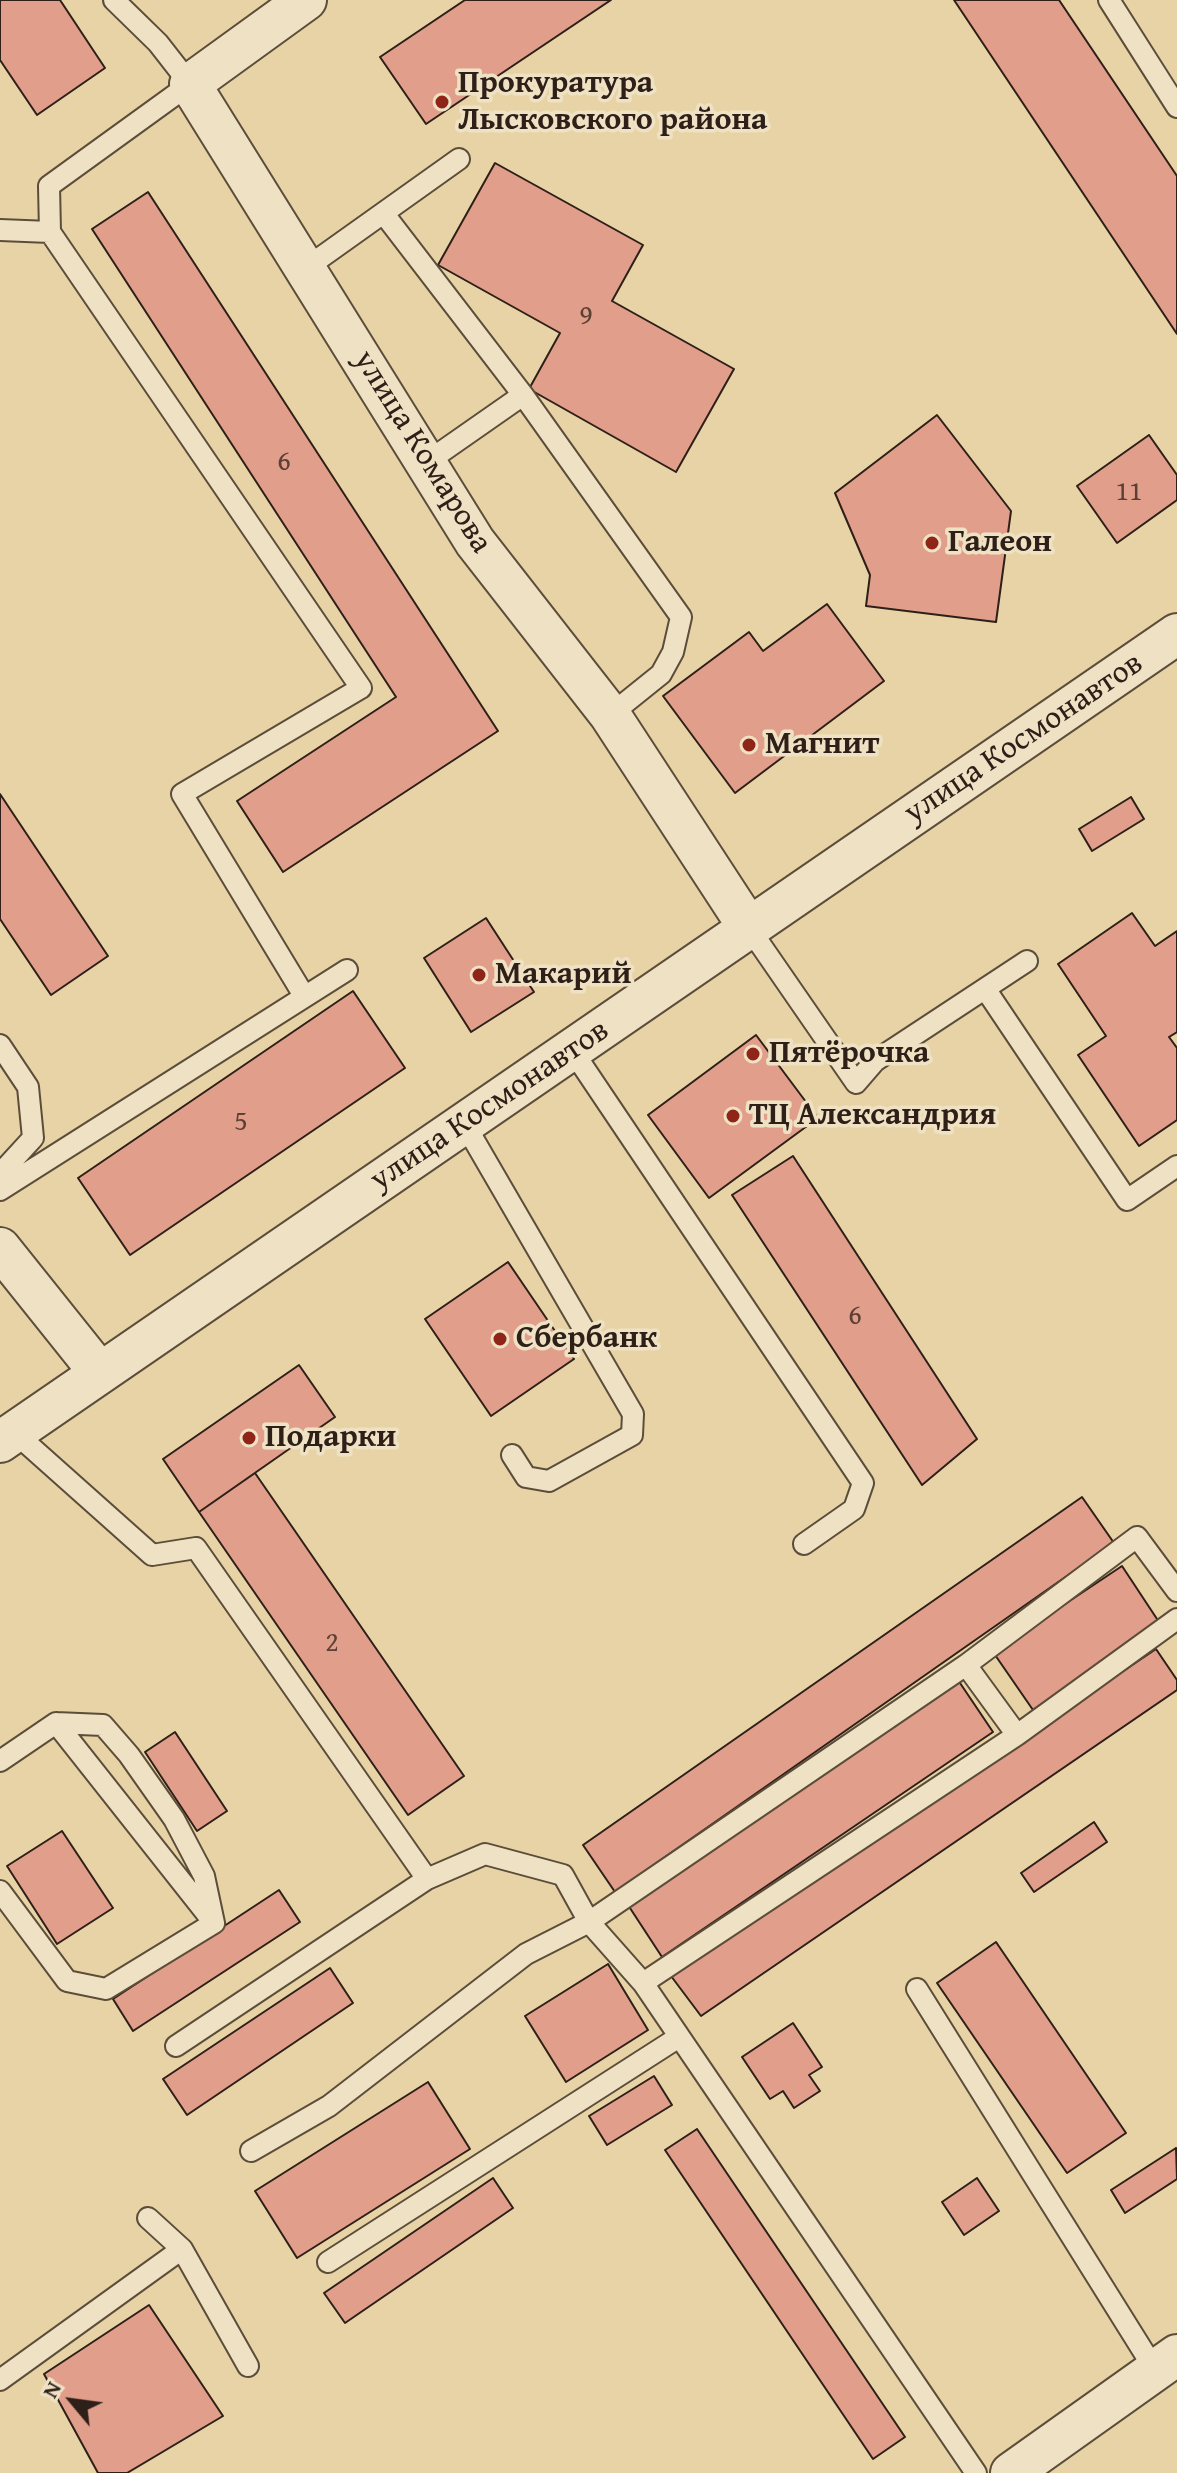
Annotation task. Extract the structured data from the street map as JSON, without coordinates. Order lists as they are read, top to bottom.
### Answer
{
  "streets": {
    "street": ["улица Комарова", "улица Космонавтов"]
  },
  "crossings": [
    ["улица Комарова", "улица Космонавтов"]
  ],
  "places": [
    "Прокуратура Лысковского района",
    "Галеон",
    "Магнит",
    "Макарий",
    "Пятёрочка",
    "ТЦ Александрия",
    "Сбербанк",
    "Подарки"
  ],
  "house_numbers": [
    "9",
    "6",
    "11",
    "5",
    "6",
    "2"
  ],
  "north": "top left"
}
